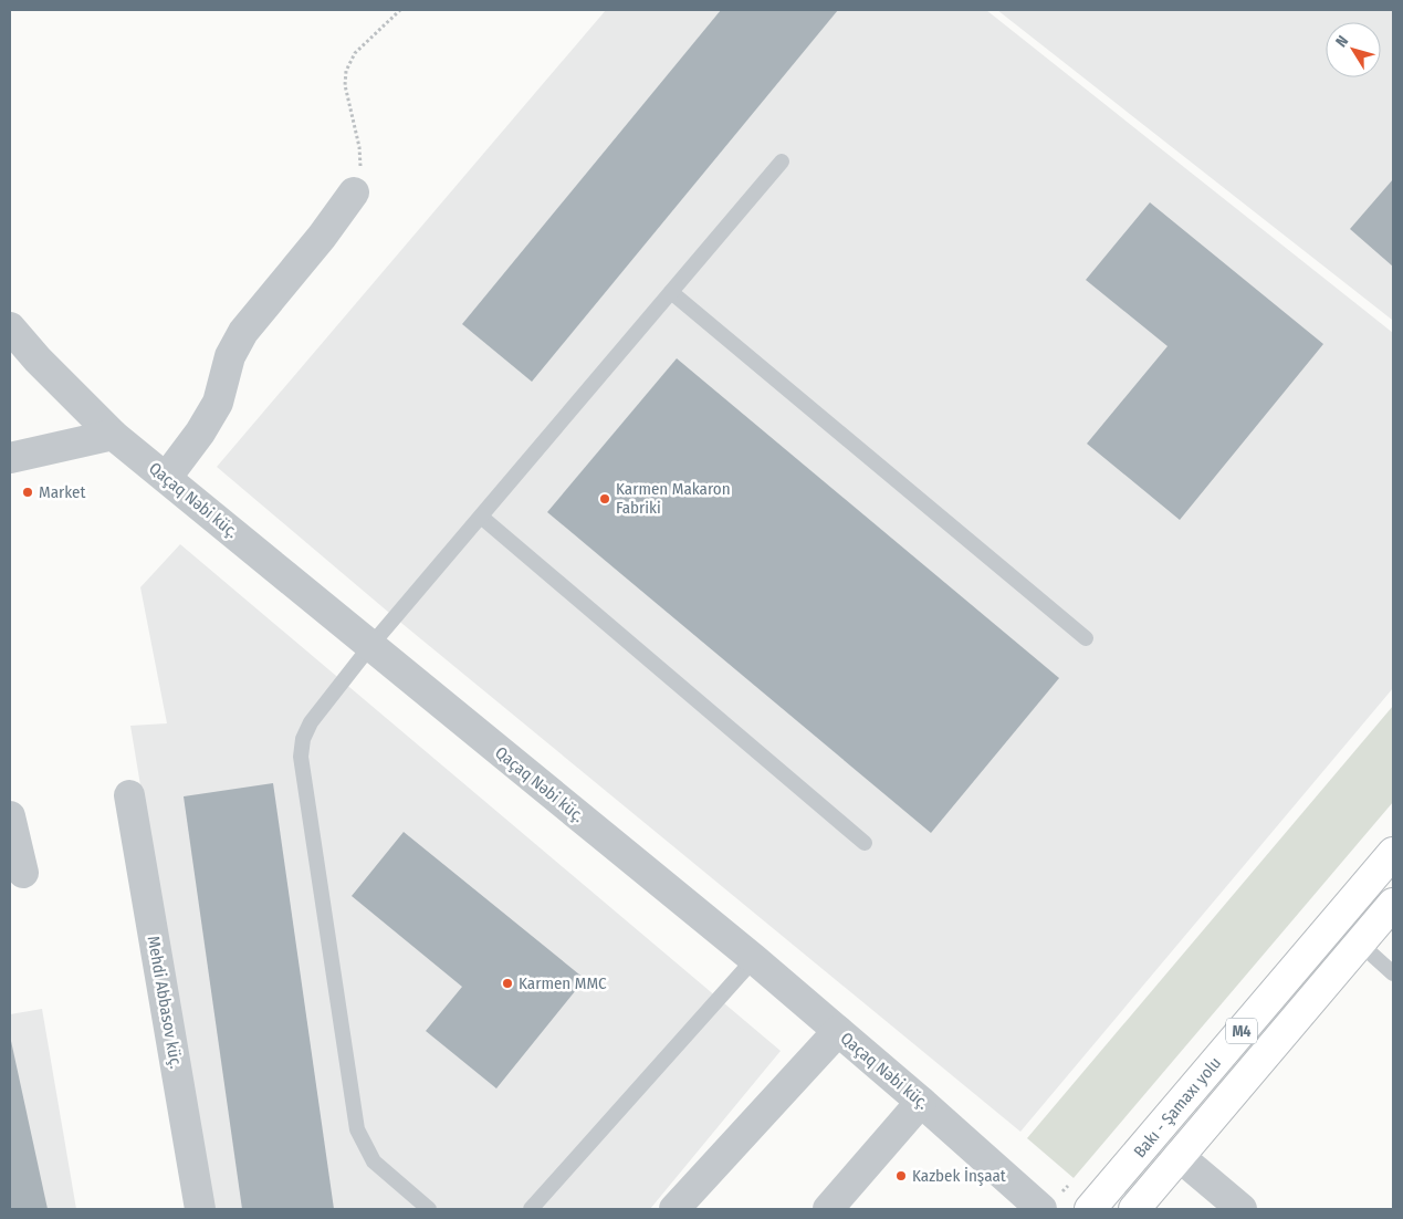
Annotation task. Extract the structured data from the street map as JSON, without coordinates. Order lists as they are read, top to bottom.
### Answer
{
  "streets": {
    "highway": ["M4", "Bakı - Şamaxı yolu"],
    "street": ["Qaçaq Nəbi küç.", "Mehdi Abbasov küç."]
  },
  "places": [
    "Market",
    "Karmen Makaron Fabriki",
    "Karmen MMC",
    "Kazbek İnşaat"
  ],
  "north": "top left"
}
